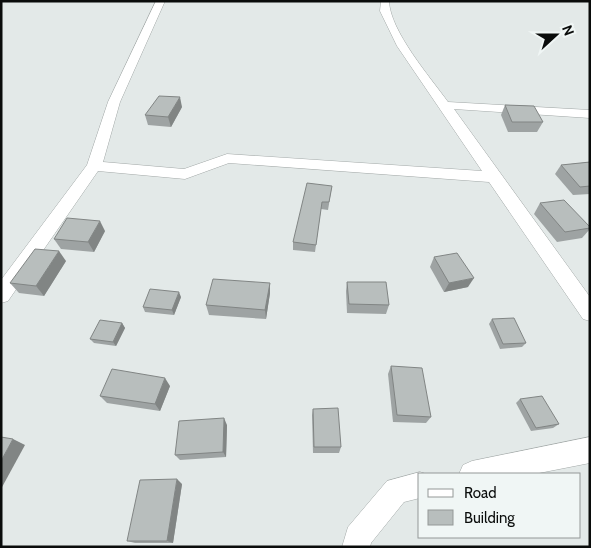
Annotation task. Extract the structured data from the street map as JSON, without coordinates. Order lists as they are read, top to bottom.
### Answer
{
  "legend": ["Road", "Building"],
  "north": "right"
}
